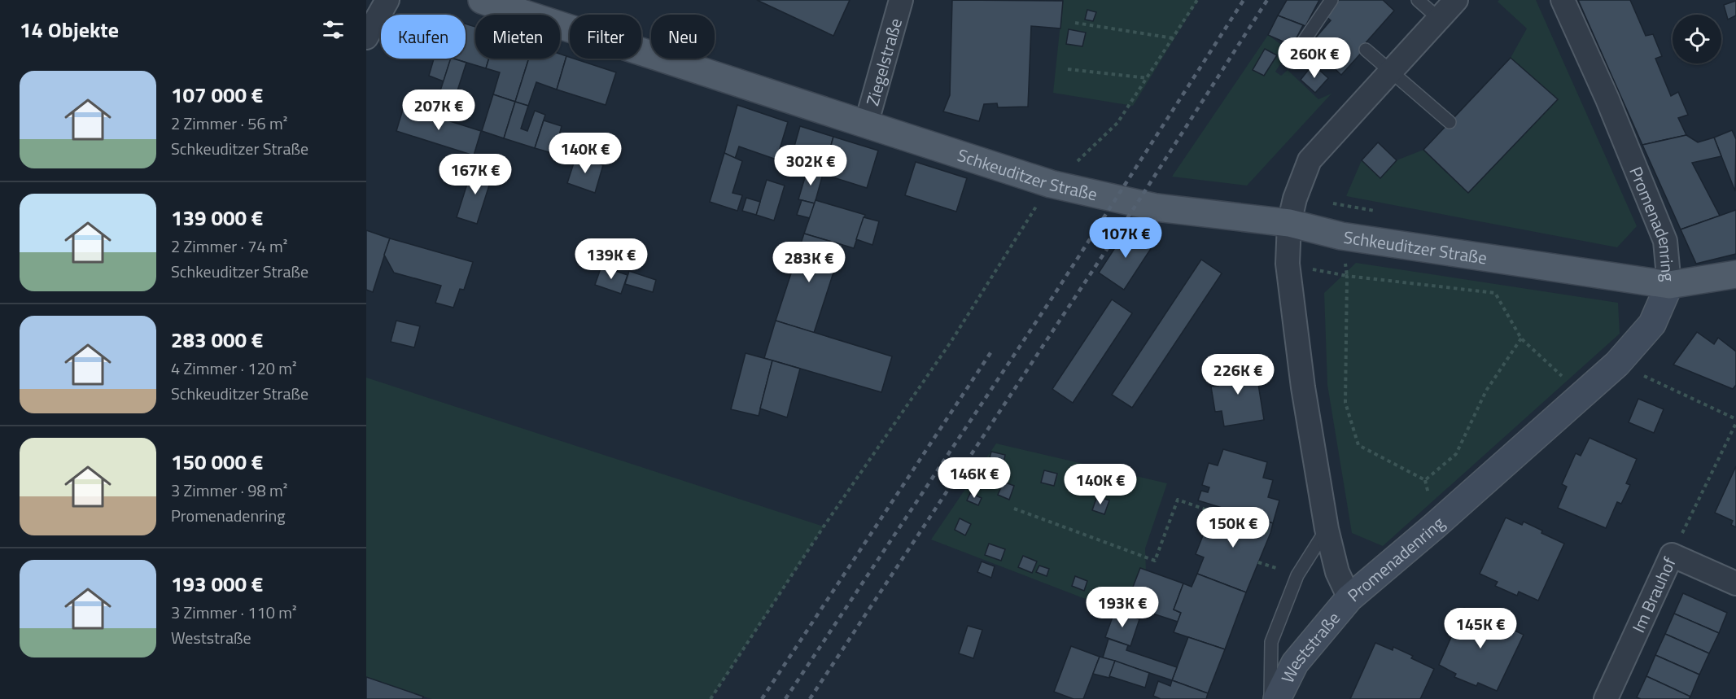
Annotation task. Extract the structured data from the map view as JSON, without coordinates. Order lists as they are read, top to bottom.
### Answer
{
  "streets": {
    "main road": ["Schkeuditzer Straße", "Promenadenring", "Weststraße"],
    "street": ["Ziegelstraße", "Im Brauhof"]
  },
  "crossings": [
    ["Ziegelstraße", "Schkeuditzer Straße"],
    ["Schkeuditzer Straße", "Promenadenring"],
    ["Promenadenring", "Weststraße"]
  ],
  "page": {
    "heading": "14 Objekte",
    "chip": [
      "Kaufen",
      "Mieten",
      "Filter",
      "Neu"
    ],
    "price": [
      "260K €",
      "207K €",
      "140K €",
      "302K €",
      "167K €",
      "107K €",
      "139K €",
      "283K €",
      "226K €",
      "146K €",
      "140K €",
      "150K €",
      "193K €",
      "145K €"
    ],
    "list": [
      {
        "name": "107 000 €",
        "note": "2 Zimmer · 56 m² · Schkeuditzer Straße"
      },
      {
        "name": "139 000 €",
        "note": "2 Zimmer · 74 m² · Schkeuditzer Straße"
      },
      {
        "name": "283 000 €",
        "note": "4 Zimmer · 120 m² · Schkeuditzer Straße"
      },
      {
        "name": "150 000 €",
        "note": "3 Zimmer · 98 m² · Promenadenring"
      },
      {
        "name": "193 000 €",
        "note": "3 Zimmer · 110 m² · Weststraße"
      }
    ]
  }
}
